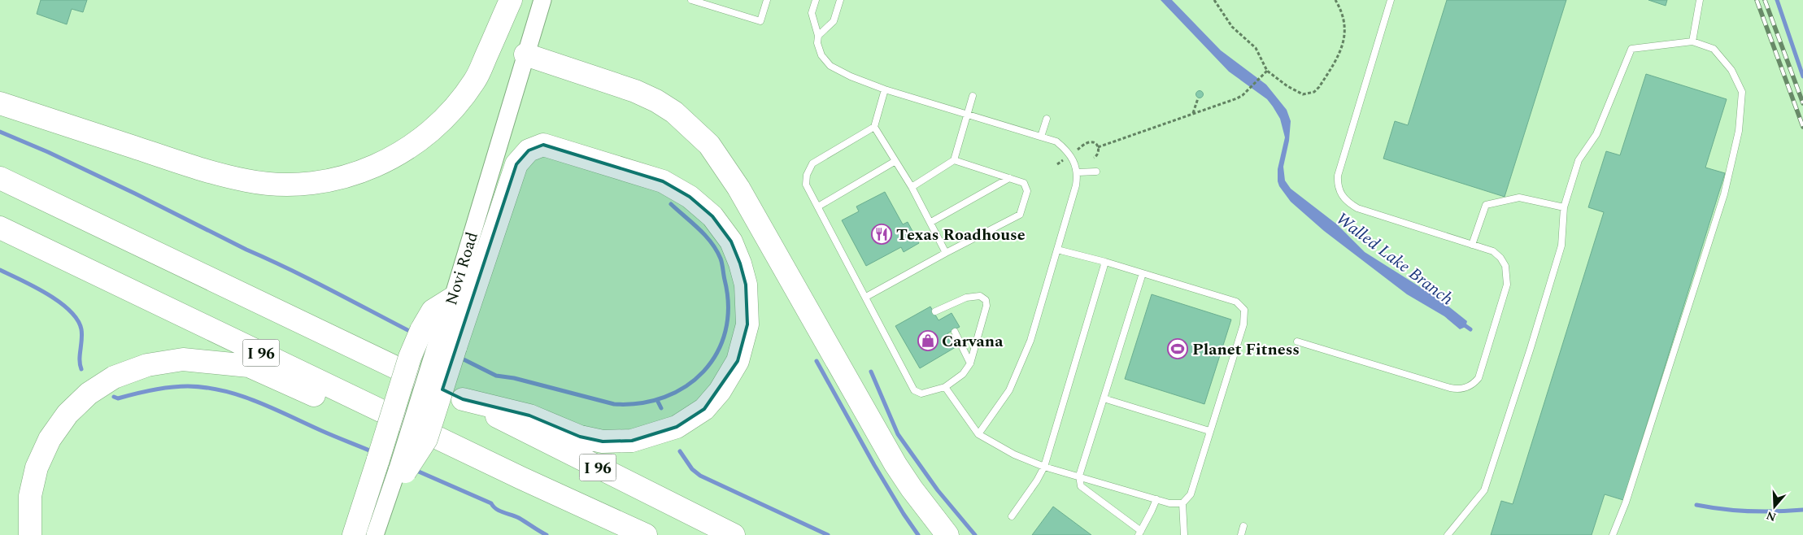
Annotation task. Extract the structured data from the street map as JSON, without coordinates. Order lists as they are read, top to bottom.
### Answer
{
  "streets": {
    "highway": ["I 96"],
    "main road": ["Novi Road"]
  },
  "water": ["Walled Lake Branch"],
  "places": {
    "restaurant": ["Texas Roadhouse"],
    "shop": ["Carvana"],
    "sports": ["Planet Fitness"]
  },
  "north": "bottom"
}
